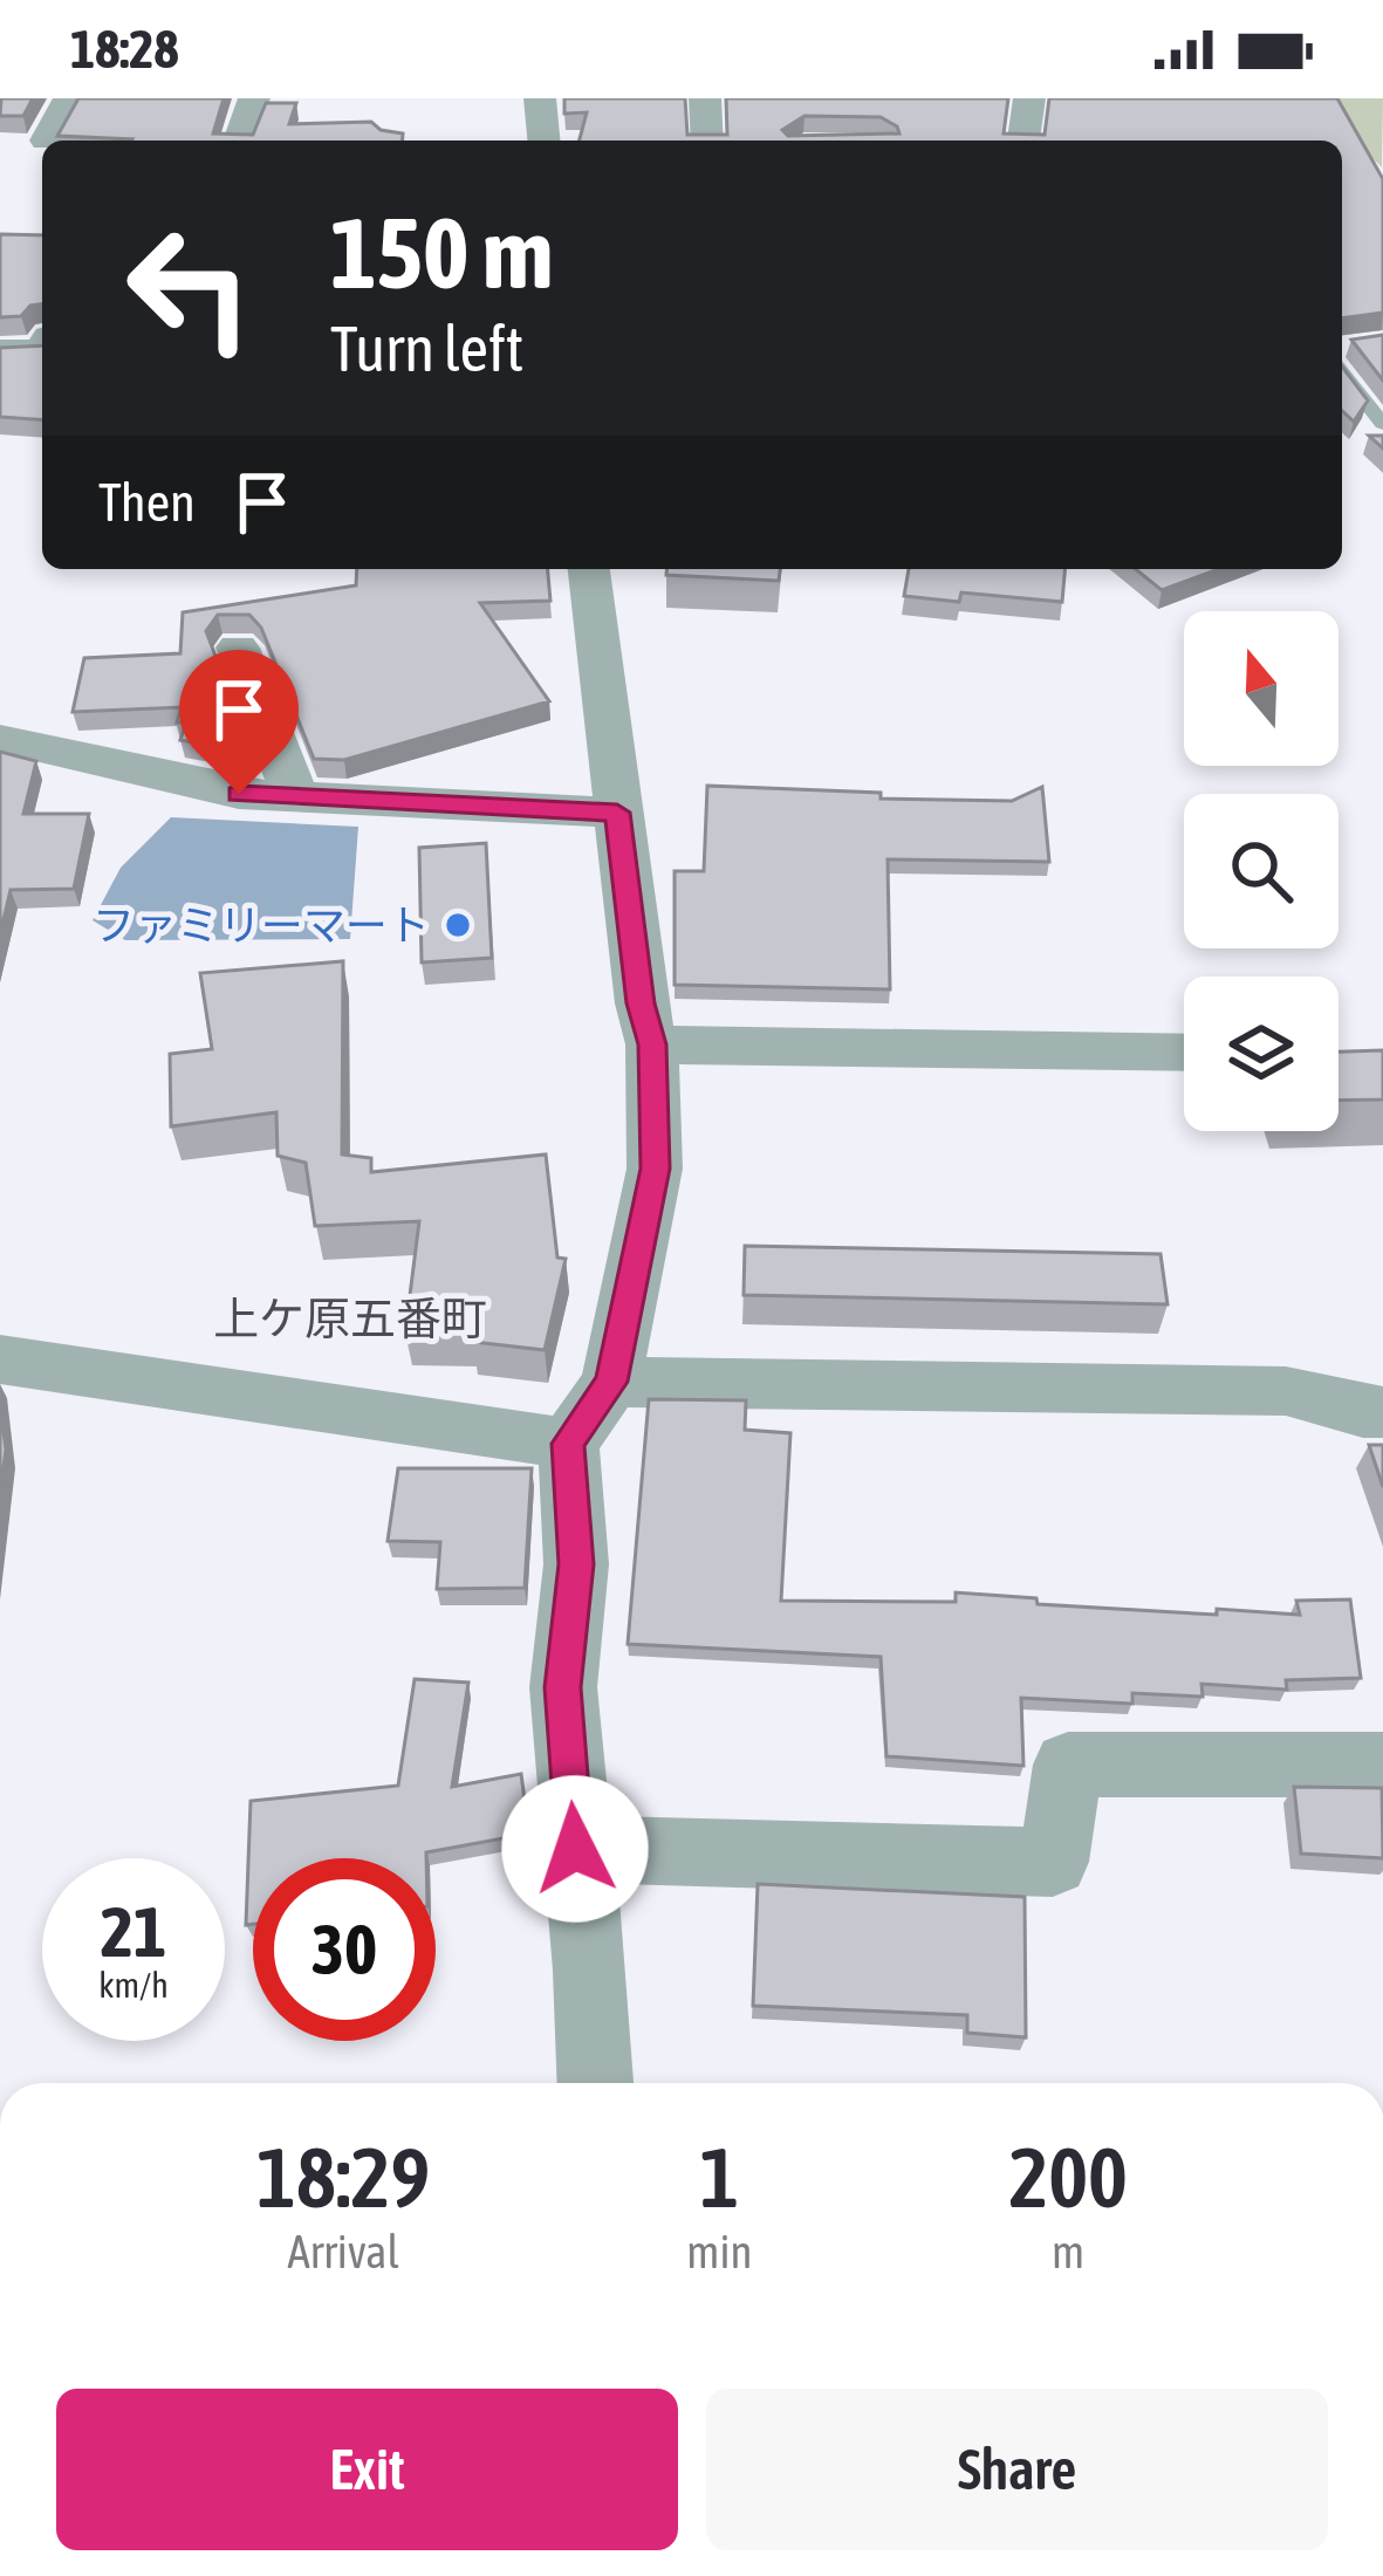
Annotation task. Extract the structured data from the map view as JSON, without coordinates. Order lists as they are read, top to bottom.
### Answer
{
  "districts": ["上ケ原五番町"],
  "places": ["ファミリーマート"],
  "north": "top",
  "page": {
    "status": "18:28",
    "turn": ["150 m", "Turn left"],
    "then": "Then",
    "speed": "21 km/h",
    "limit": "30",
    "eta": [
      "18:29",
      "Arrival",
      "1",
      "min",
      "200",
      "m"
    ],
    "buttons": ["Exit", "Share"]
  }
}
